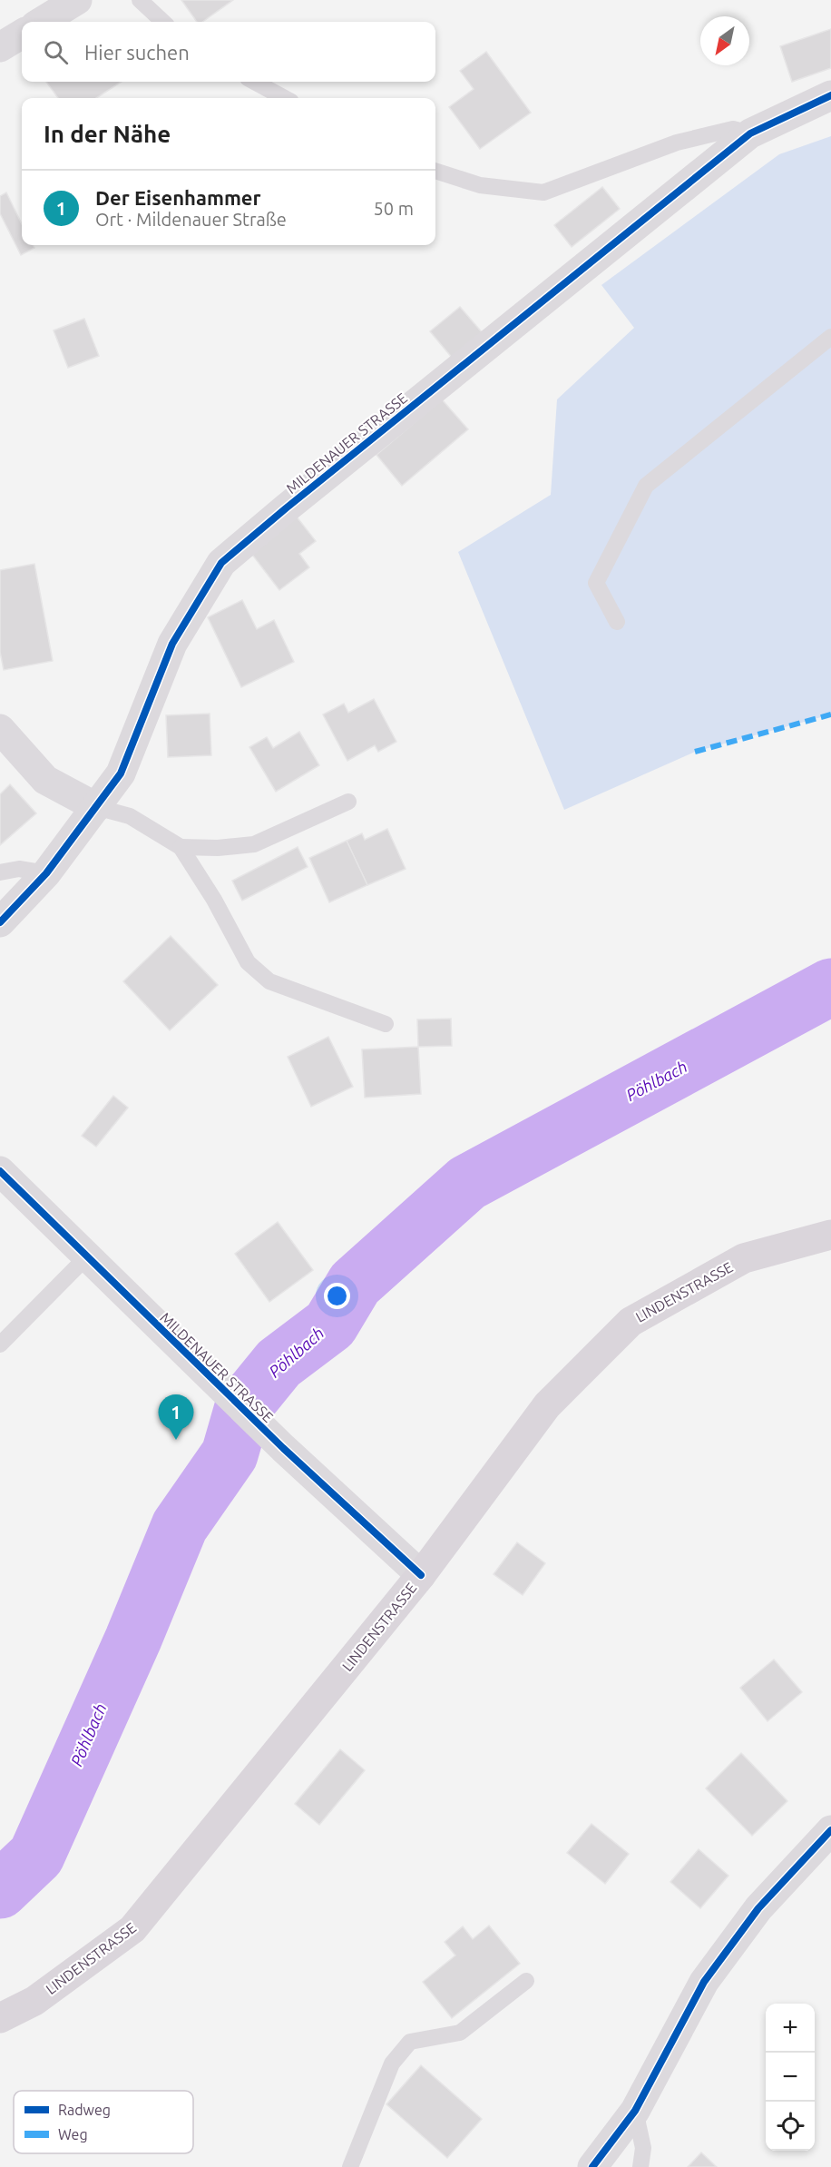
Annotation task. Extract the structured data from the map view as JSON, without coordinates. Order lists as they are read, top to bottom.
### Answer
{
  "streets": {
    "main road": ["LINDENSTRASSE"],
    "street": ["MILDENAUER STRASSE"]
  },
  "crossings": [
    ["MILDENAUER STRASSE", "LINDENSTRASSE"]
  ],
  "water": ["Pöhlbach"],
  "legend": ["Radweg", "Weg"],
  "north": "bottom left",
  "page": {
    "search": "Hier suchen",
    "heading": "In der Nähe",
    "list": [
      {
        "mark": "1",
        "name": "Der Eisenhammer",
        "note": "Ort · Mildenauer Straße",
        "value": "50 m"
      }
    ],
    "pins": "1",
    "map_buttons": ["+", "−"]
  }
}
